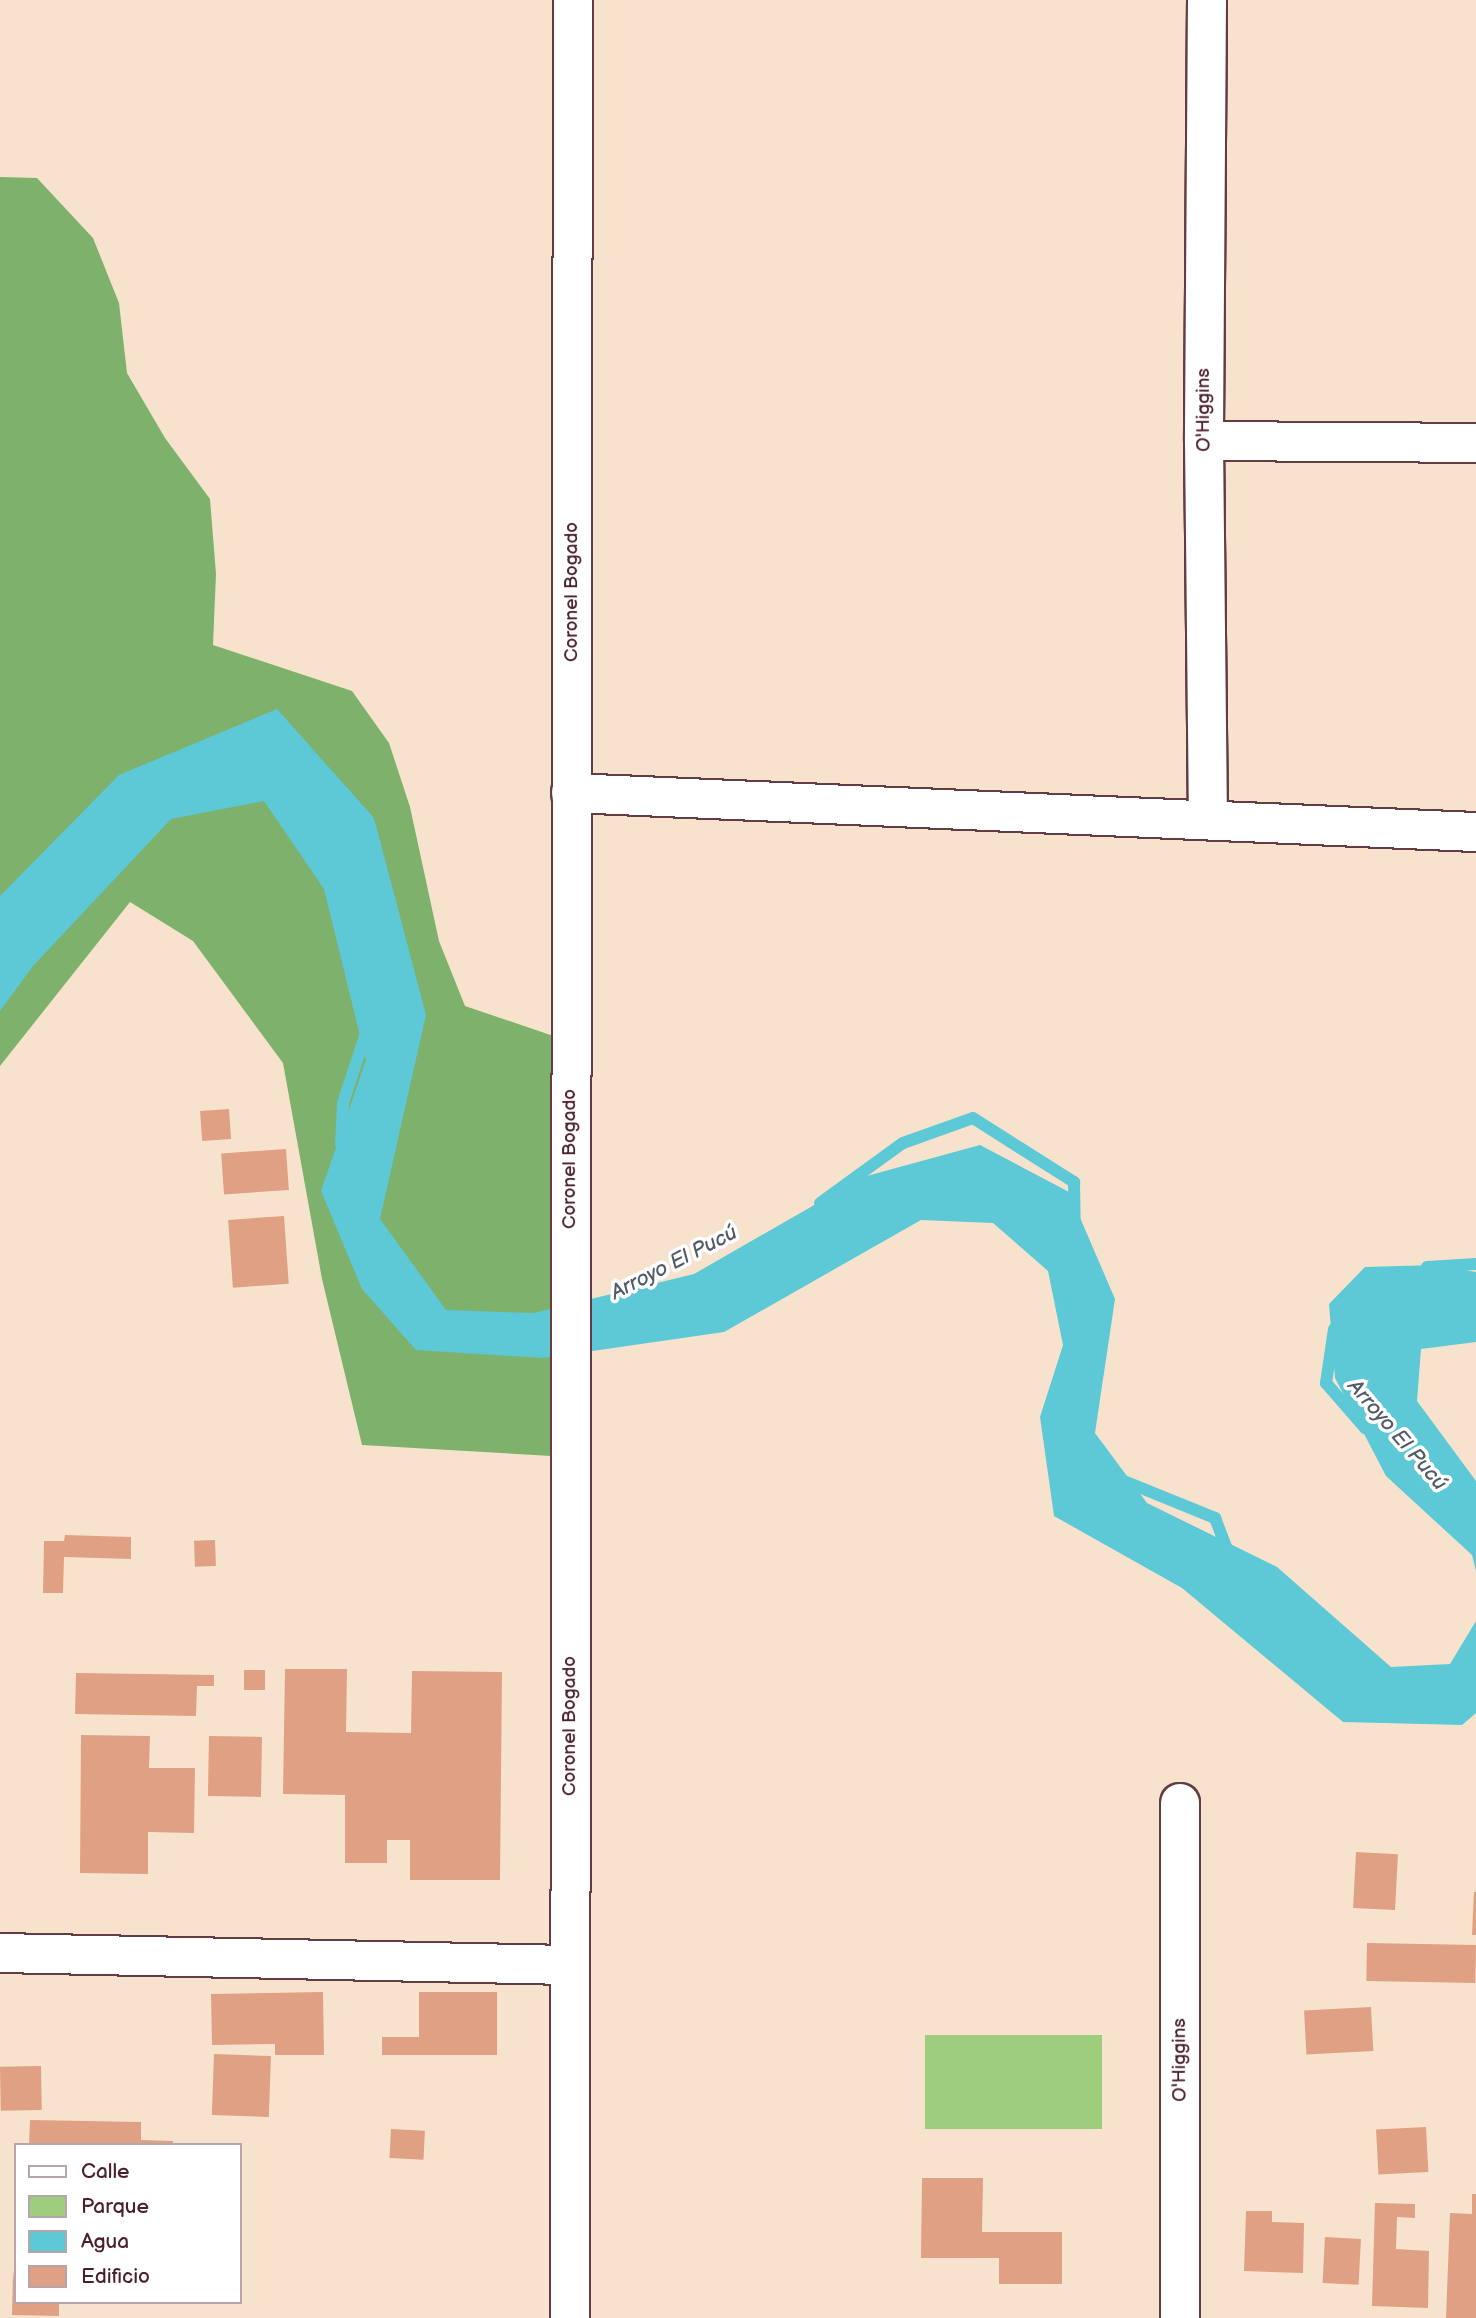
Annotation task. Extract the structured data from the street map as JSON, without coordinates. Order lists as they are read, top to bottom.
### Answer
{
  "streets": {
    "street": ["O'Higgins", "Coronel Bogado"]
  },
  "water": ["Arroyo El Pucú"],
  "legend": [
    "Calle",
    "Parque",
    "Agua",
    "Edificio"
  ]
}
